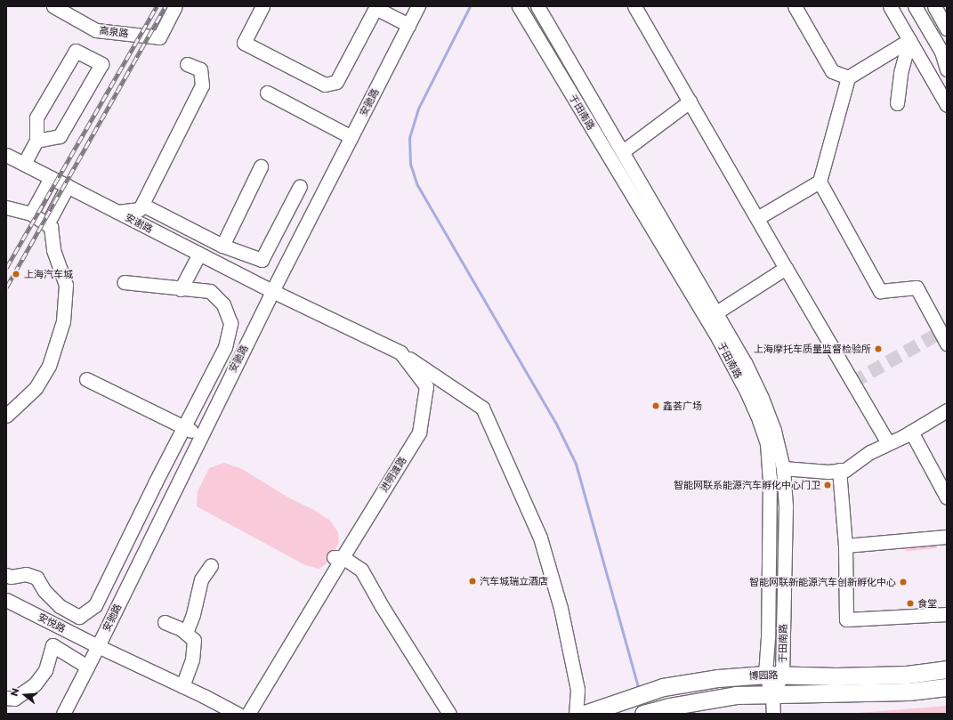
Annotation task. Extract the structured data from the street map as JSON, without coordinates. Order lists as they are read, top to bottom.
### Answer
{
  "streets": {
    "main road": ["博园路"],
    "street": [
      "高泉路",
      "安驰路",
      "于田南路",
      "安谢路",
      "进明渡路",
      "安悦路"
    ]
  },
  "crossings": [
    ["安驰路", "安谢路"],
    ["安驰路", "进明渡路"],
    ["安驰路", "安悦路"],
    ["于田南路", "博园路"],
    ["安谢路", "进明渡路"]
  ],
  "places": [
    "上海汽车城",
    "上海摩托车质量监督检验所",
    "鑫荟广场",
    "智能网联系能源汽车孵化中心门卫",
    "汽车城瑞立酒店",
    "智能网联新能源汽车创新孵化中心",
    "食堂"
  ],
  "north": "left"
}
